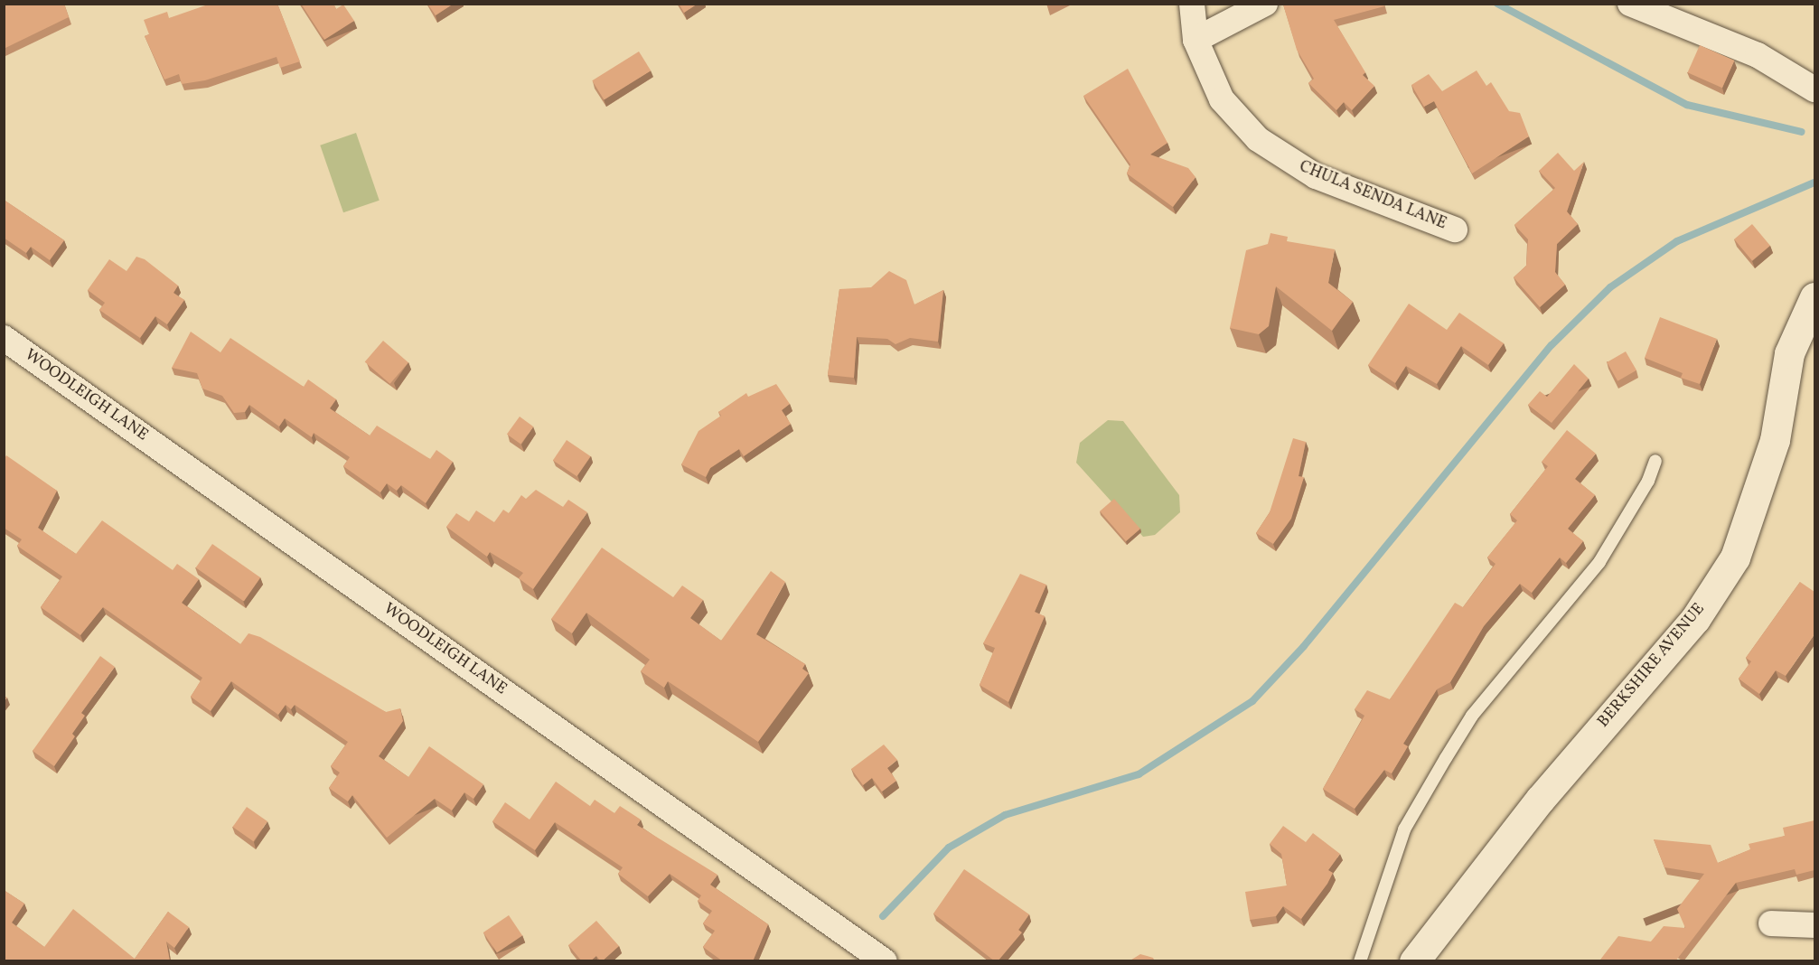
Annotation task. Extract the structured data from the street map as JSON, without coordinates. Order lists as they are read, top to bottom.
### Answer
{
  "streets": {
    "street": ["CHULA SENDA LANE", "WOODLEIGH LANE", "BERKSHIRE AVENUE"]
  }
}
